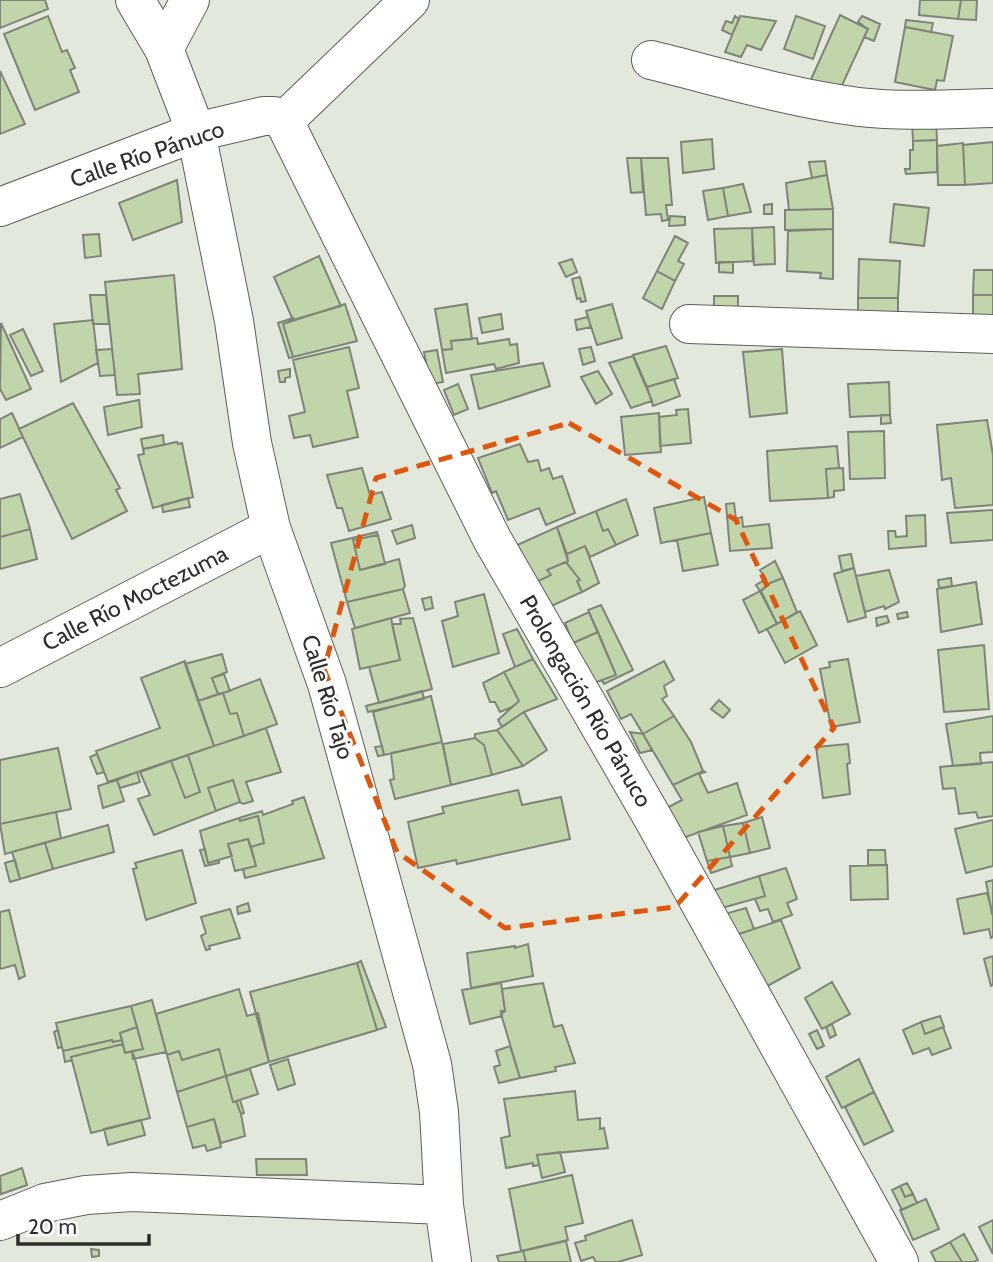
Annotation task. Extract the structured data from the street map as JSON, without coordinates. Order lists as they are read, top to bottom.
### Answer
{
  "streets": {
    "street": [
      "Calle Río Pánuco",
      "Calle Río Moctezuma",
      "Calle Río Tajo",
      "Prolongación Río Pánuco"
    ]
  },
  "crossings": [
    ["Calle Río Pánuco", "Calle Río Tajo"],
    ["Calle Río Pánuco", "Prolongación Río Pánuco"],
    ["Calle Río Moctezuma", "Calle Río Tajo"]
  ],
  "scale_bar": "20 m"
}
